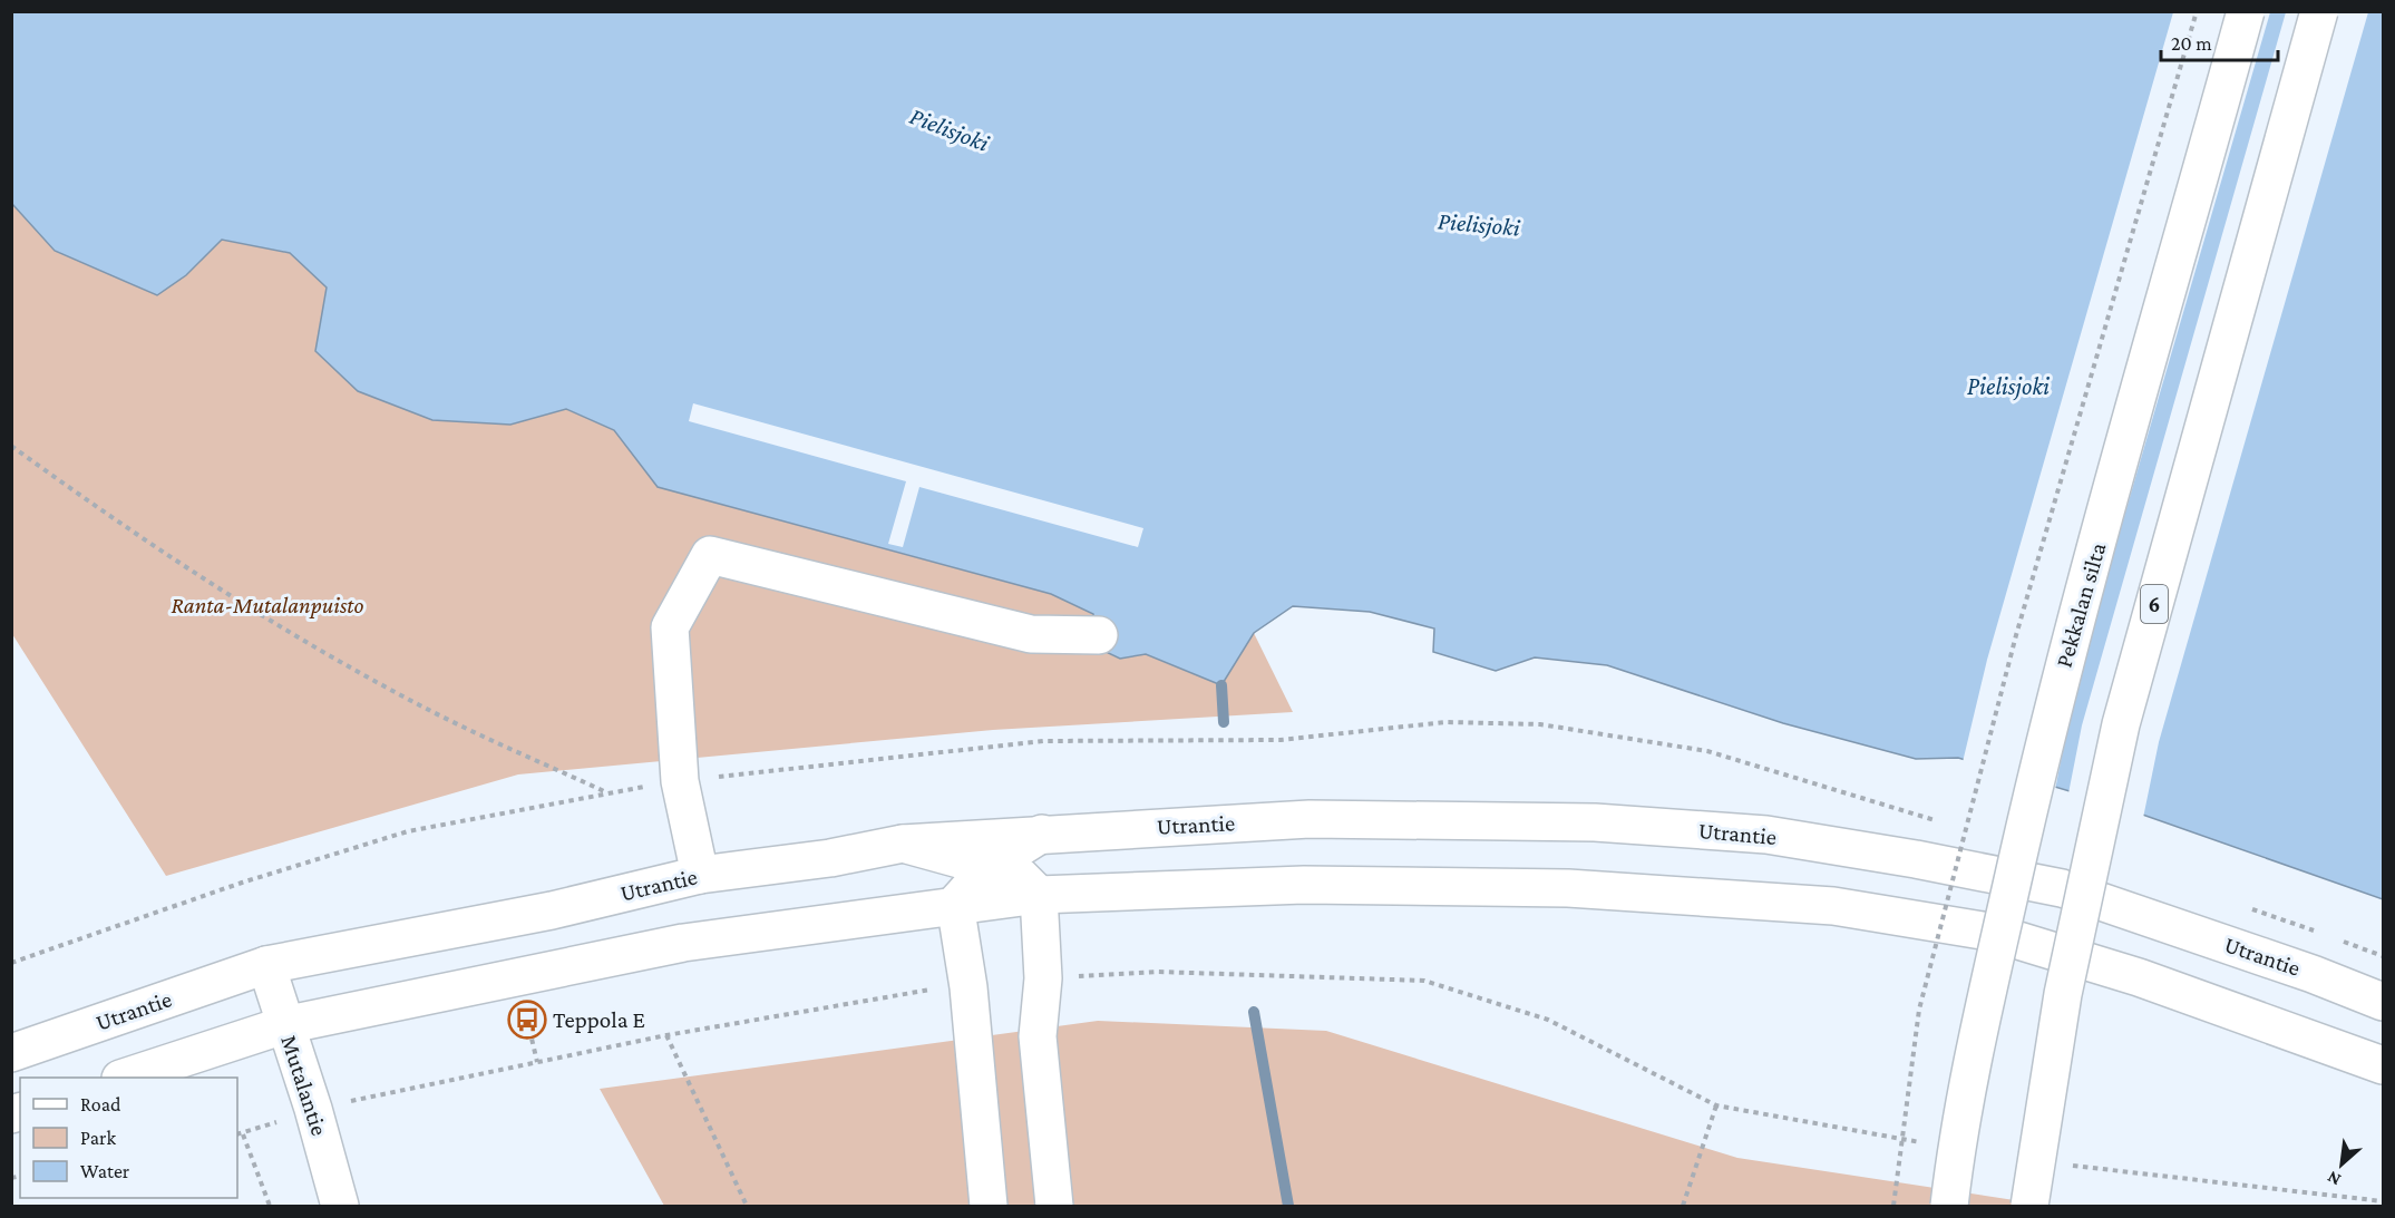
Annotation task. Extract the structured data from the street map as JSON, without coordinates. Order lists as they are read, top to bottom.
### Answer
{
  "streets": {
    "main road": [
      "6",
      "Pekkalan silta",
      "Utrantie",
      "Mutalantie"
    ]
  },
  "crossings": [
    ["Utrantie", "Mutalantie"]
  ],
  "water": ["Pielisjoki"],
  "parks": ["Ranta-Mutalanpuisto"],
  "places": {
    "bus stop": ["Teppola E"]
  },
  "legend": ["Road", "Park", "Water"],
  "scale_bar": "20 m",
  "north": "bottom left"
}
